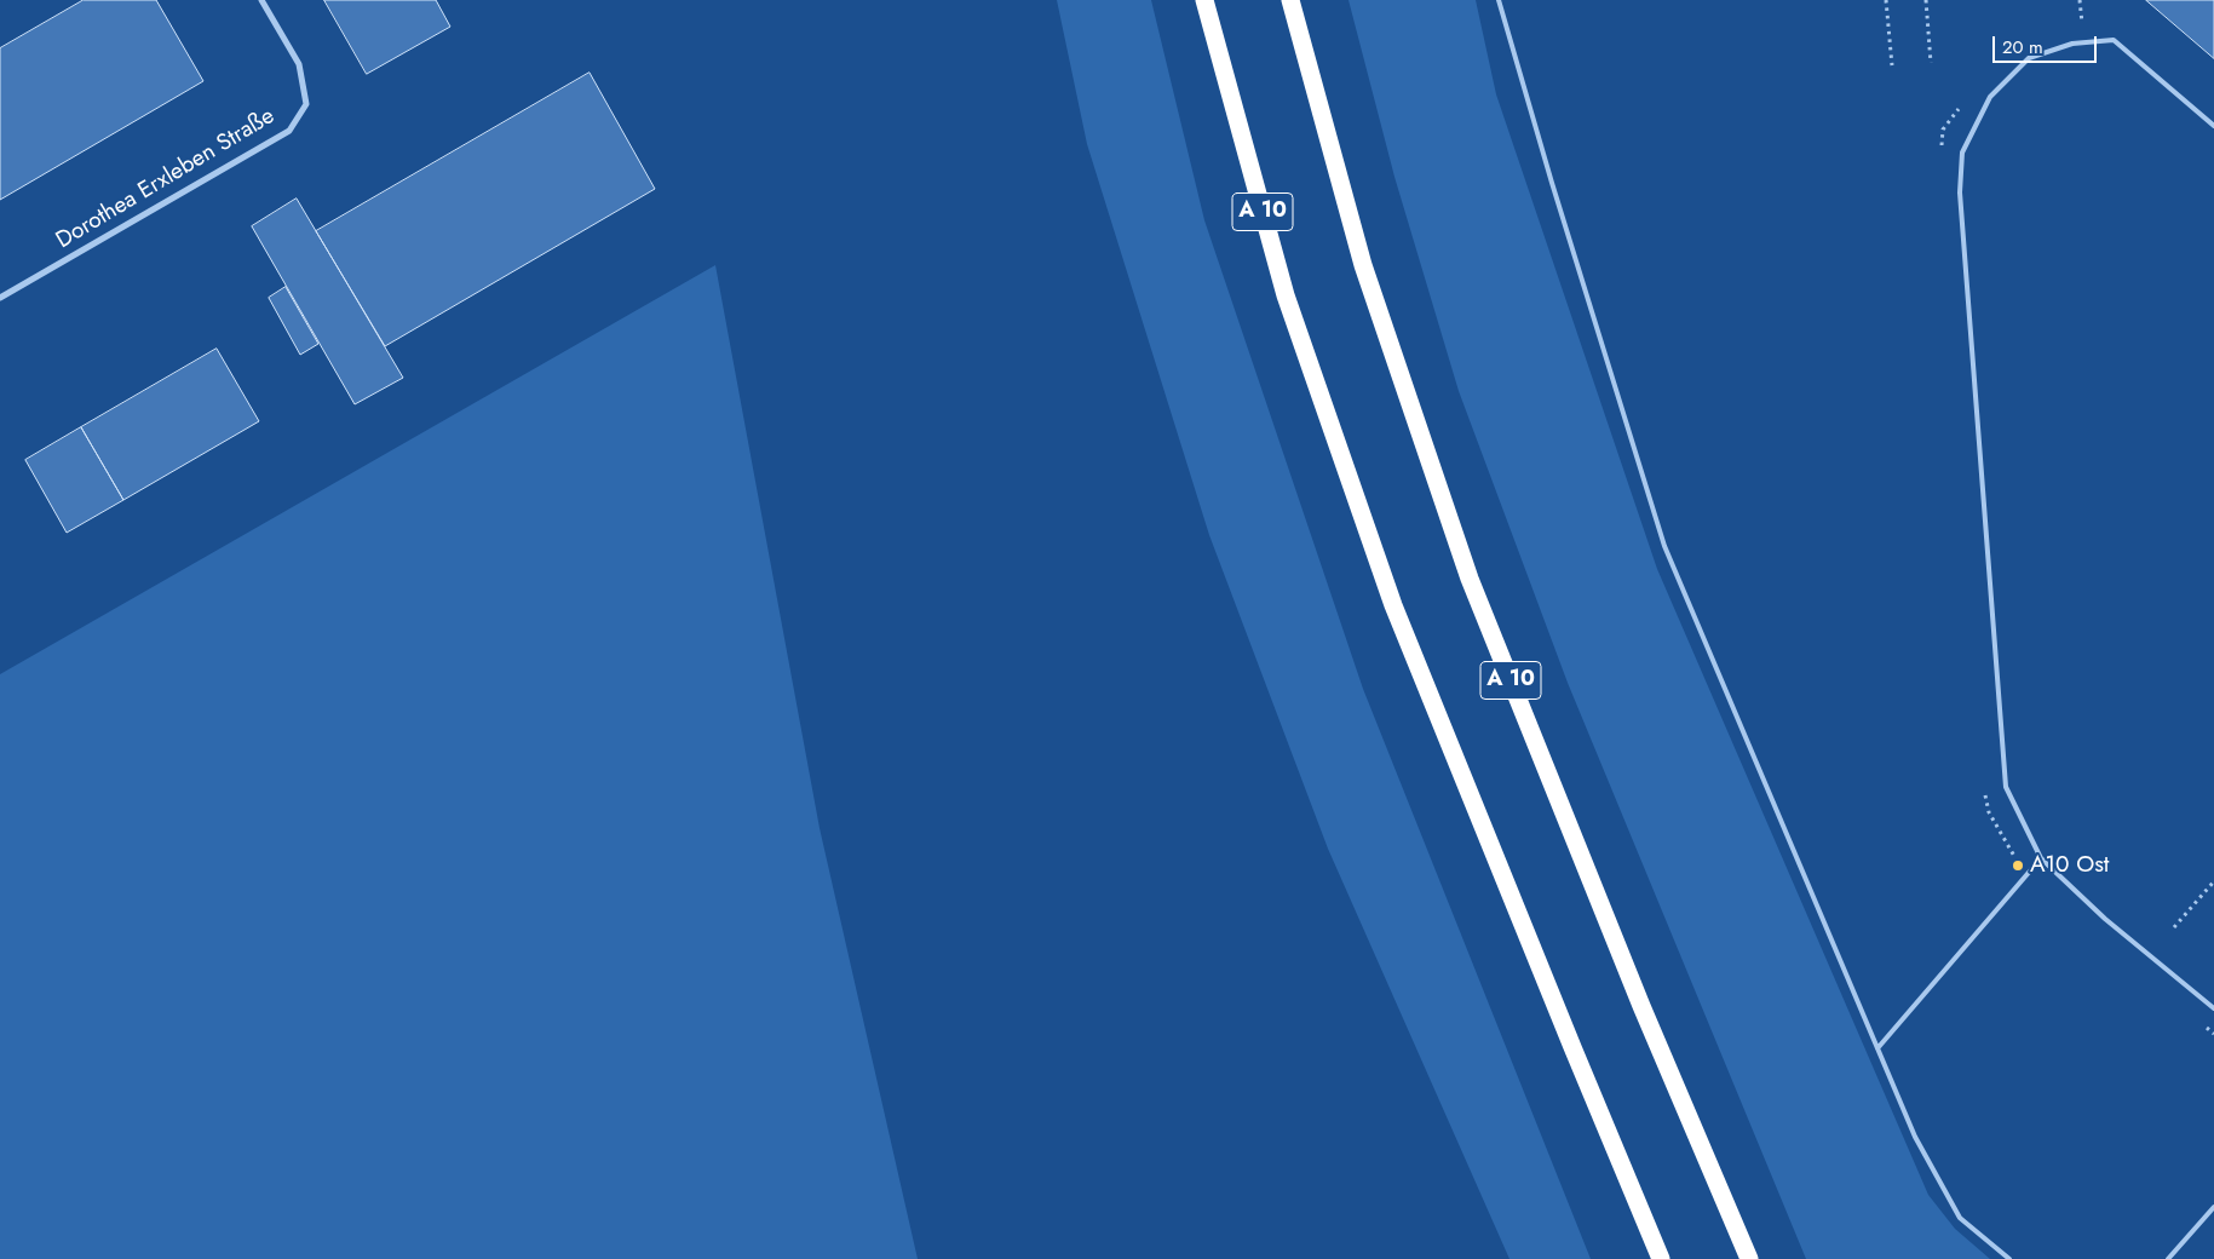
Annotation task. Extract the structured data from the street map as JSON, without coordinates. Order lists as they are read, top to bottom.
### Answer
{
  "streets": {
    "highway": ["A 10"],
    "street": ["Dorothea Erxleben Straße"]
  },
  "places": ["A10 Ost"],
  "scale_bar": "20 m"
}
